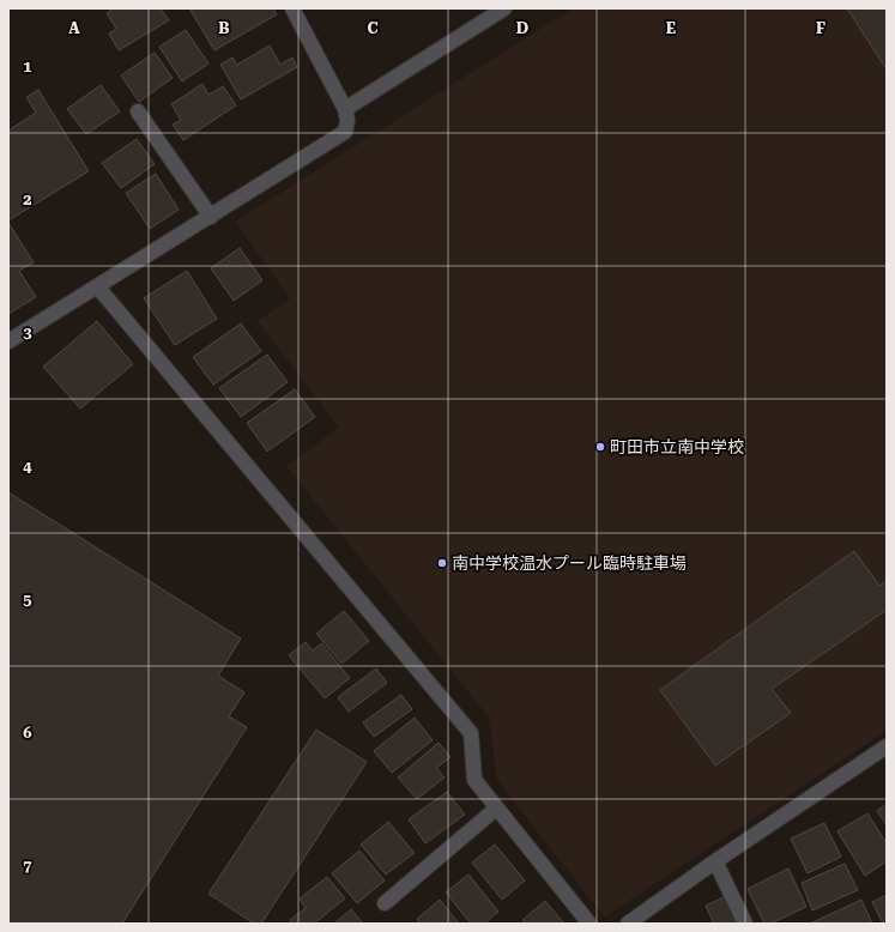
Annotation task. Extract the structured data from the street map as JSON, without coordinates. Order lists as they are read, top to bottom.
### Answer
{
  "places": ["町田市立南中学校", "南中学校温水プール臨時駐車場"],
  "grid": {
    "columns": [
      "A",
      "B",
      "C",
      "D",
      "E",
      "F"
    ],
    "rows": [
      "1",
      "2",
      "3",
      "4",
      "5",
      "6",
      "7"
    ]
  }
}
